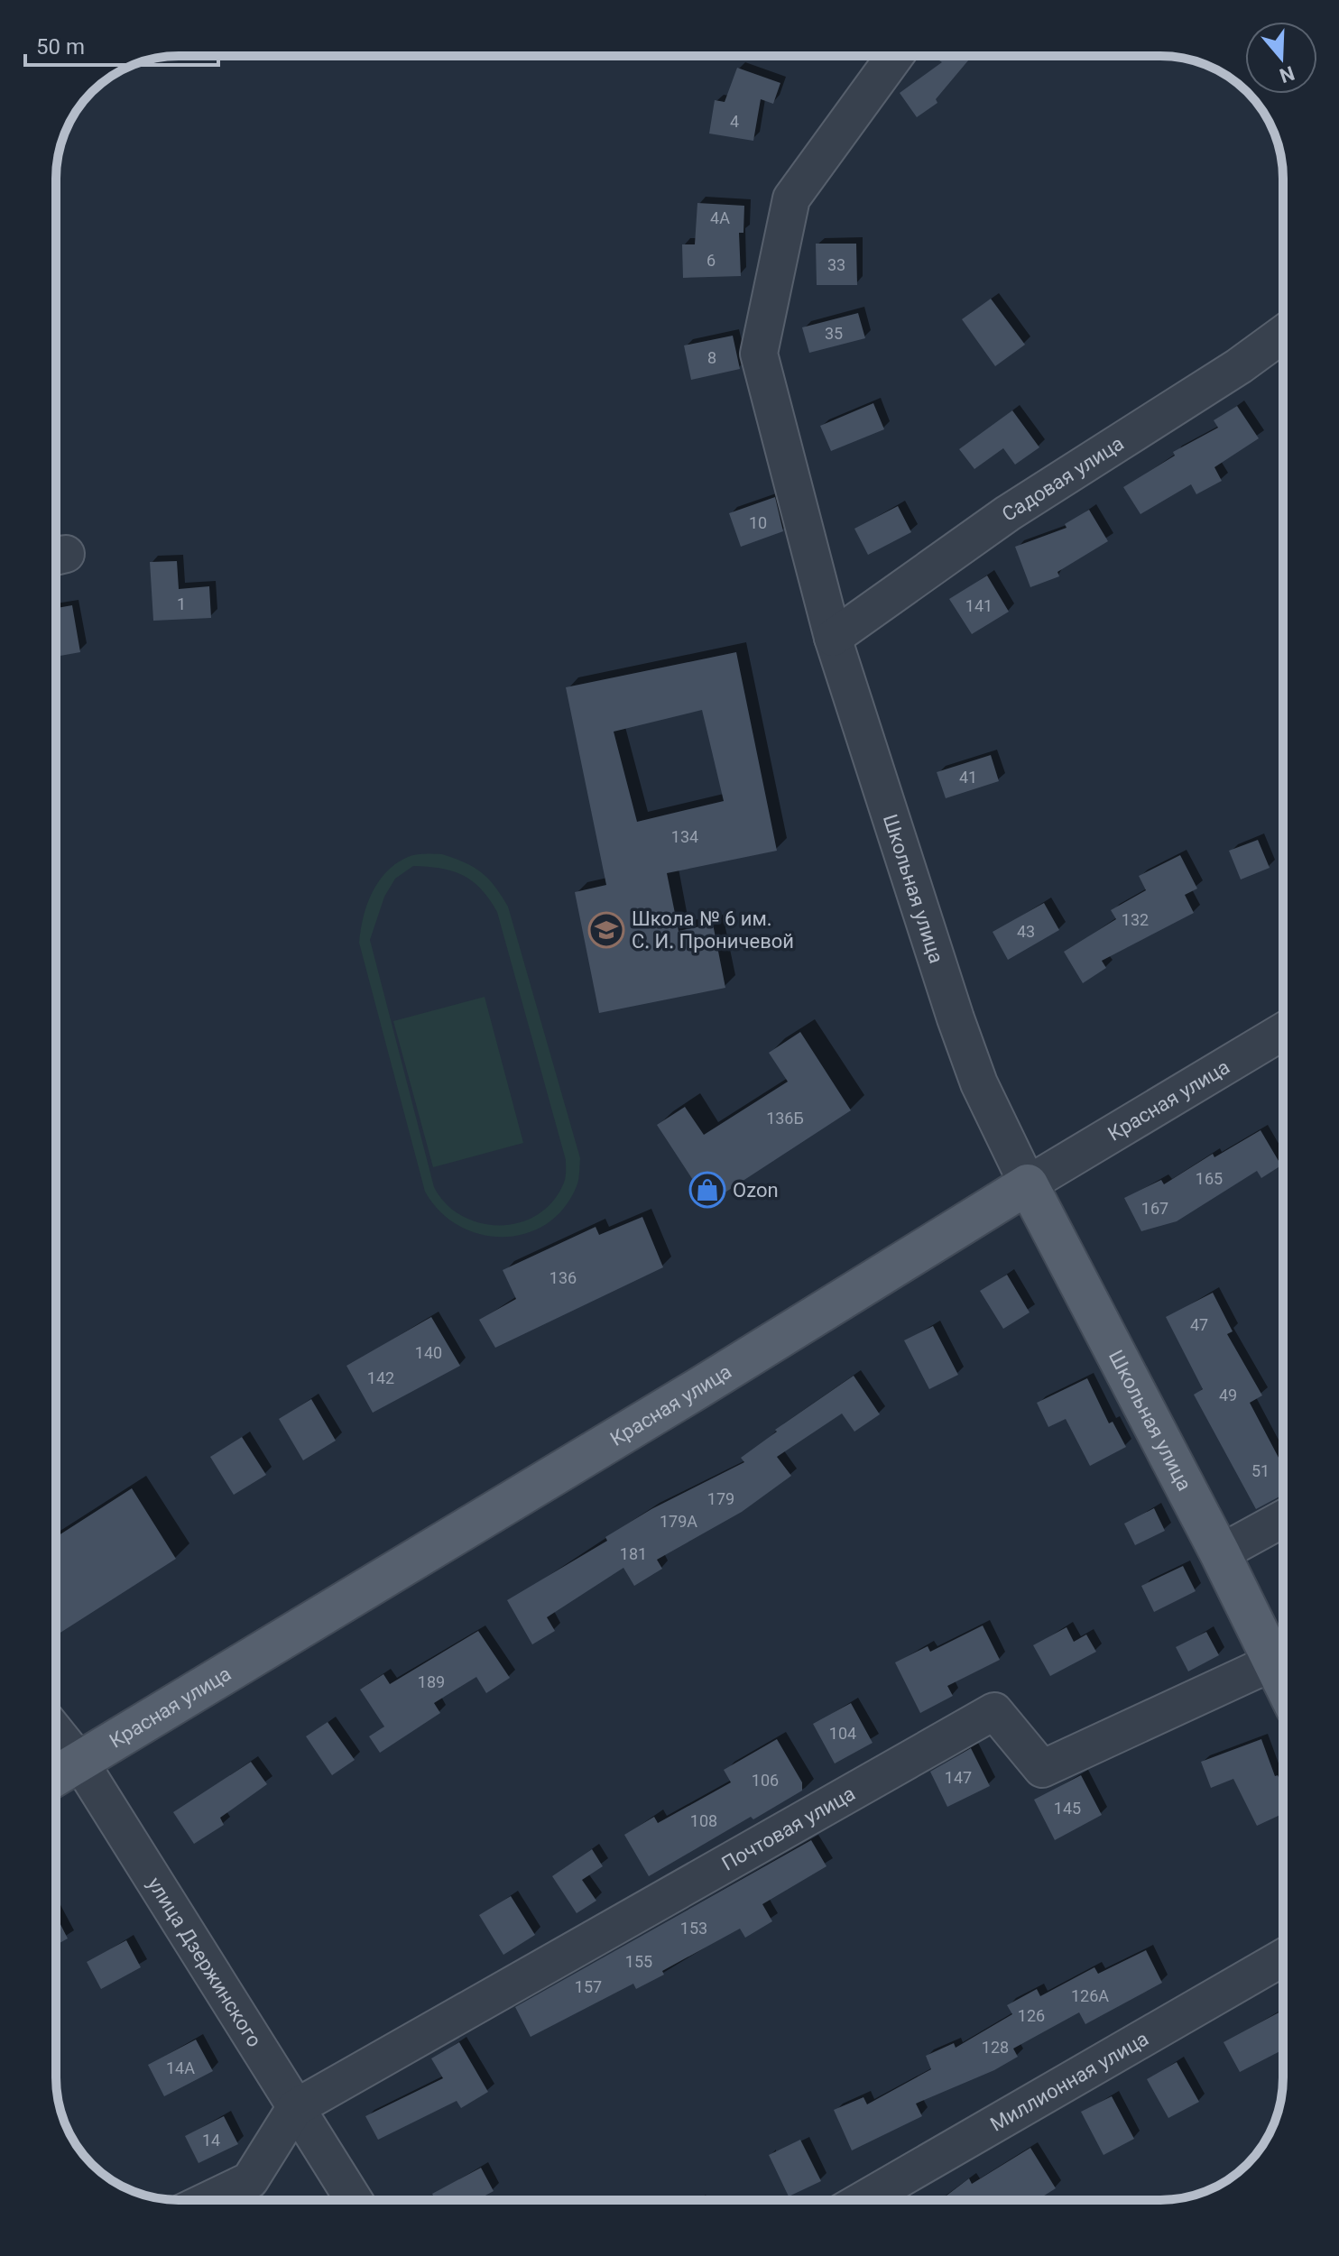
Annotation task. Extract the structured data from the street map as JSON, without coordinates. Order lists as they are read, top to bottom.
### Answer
{
  "streets": {
    "main road": ["Школьная улица", "Красная улица"],
    "street": [
      "Садовая улица",
      "Почтовая улица",
      "улица Дзержинского",
      "Миллионная улица"
    ]
  },
  "crossings": [
    ["Садовая улица", "Школьная улица"],
    ["Школьная улица", "Красная улица"],
    ["Школьная улица", "Почтовая улица"],
    ["Красная улица", "улица Дзержинского"],
    ["Почтовая улица", "улица Дзержинского"]
  ],
  "places": {
    "school or university": ["Школа № 6 им. С. И. Проничевой"],
    "shop": ["Ozon"]
  },
  "house_numbers": [
    "4",
    "4А",
    "6",
    "33",
    "35",
    "8",
    "10",
    "1",
    "141",
    "41",
    "134",
    "132",
    "43",
    "136Б",
    "165",
    "167",
    "136",
    "47",
    "140",
    "142",
    "49",
    "51",
    "179",
    "179А",
    "181",
    "189",
    "104",
    "147",
    "106",
    "145",
    "108",
    "153",
    "155",
    "157",
    "126А",
    "126",
    "128",
    "14А",
    "14"
  ],
  "scale_bar": "50 m",
  "north": "bottom"
}
